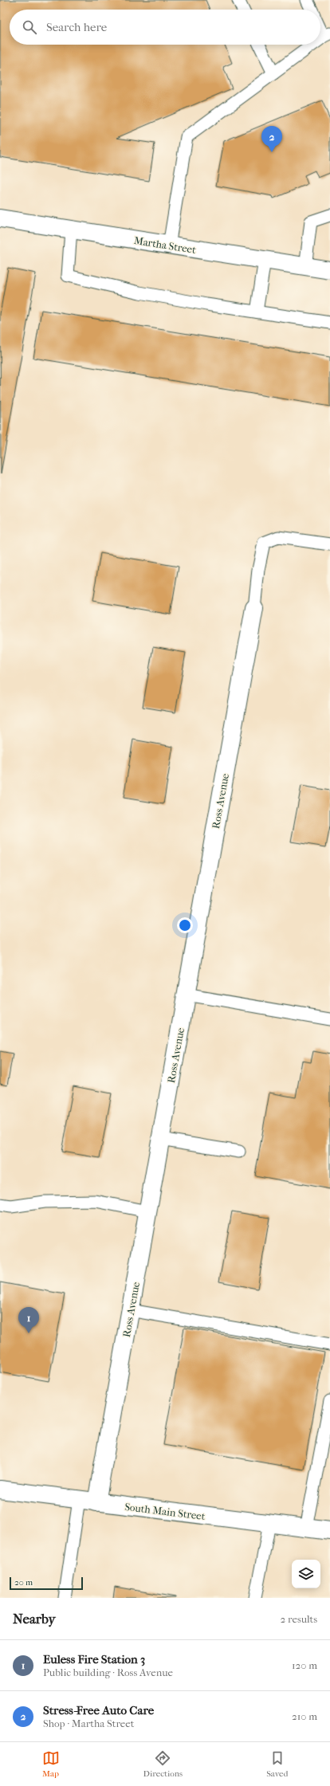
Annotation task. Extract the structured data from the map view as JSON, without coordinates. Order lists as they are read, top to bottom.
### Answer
{
  "streets": {
    "street": ["Martha Street", "Ross Avenue", "South Main Street"]
  },
  "crossings": [
    ["Ross Avenue", "South Main Street"]
  ],
  "scale_bar": "20 m",
  "page": {
    "search": "Search here",
    "pins": ["2", "1"],
    "scale": "20 m",
    "heading": ["Nearby", "2 results"],
    "list": [
      {
        "mark": "1",
        "name": "Euless Fire Station 3",
        "note": "Public building · Ross Avenue",
        "value": "120 m"
      },
      {
        "mark": "2",
        "name": "Stress-Free Auto Care",
        "note": "Shop · Martha Street",
        "value": "210 m"
      }
    ],
    "nav": ["Map", "Directions", "Saved"]
  }
}
